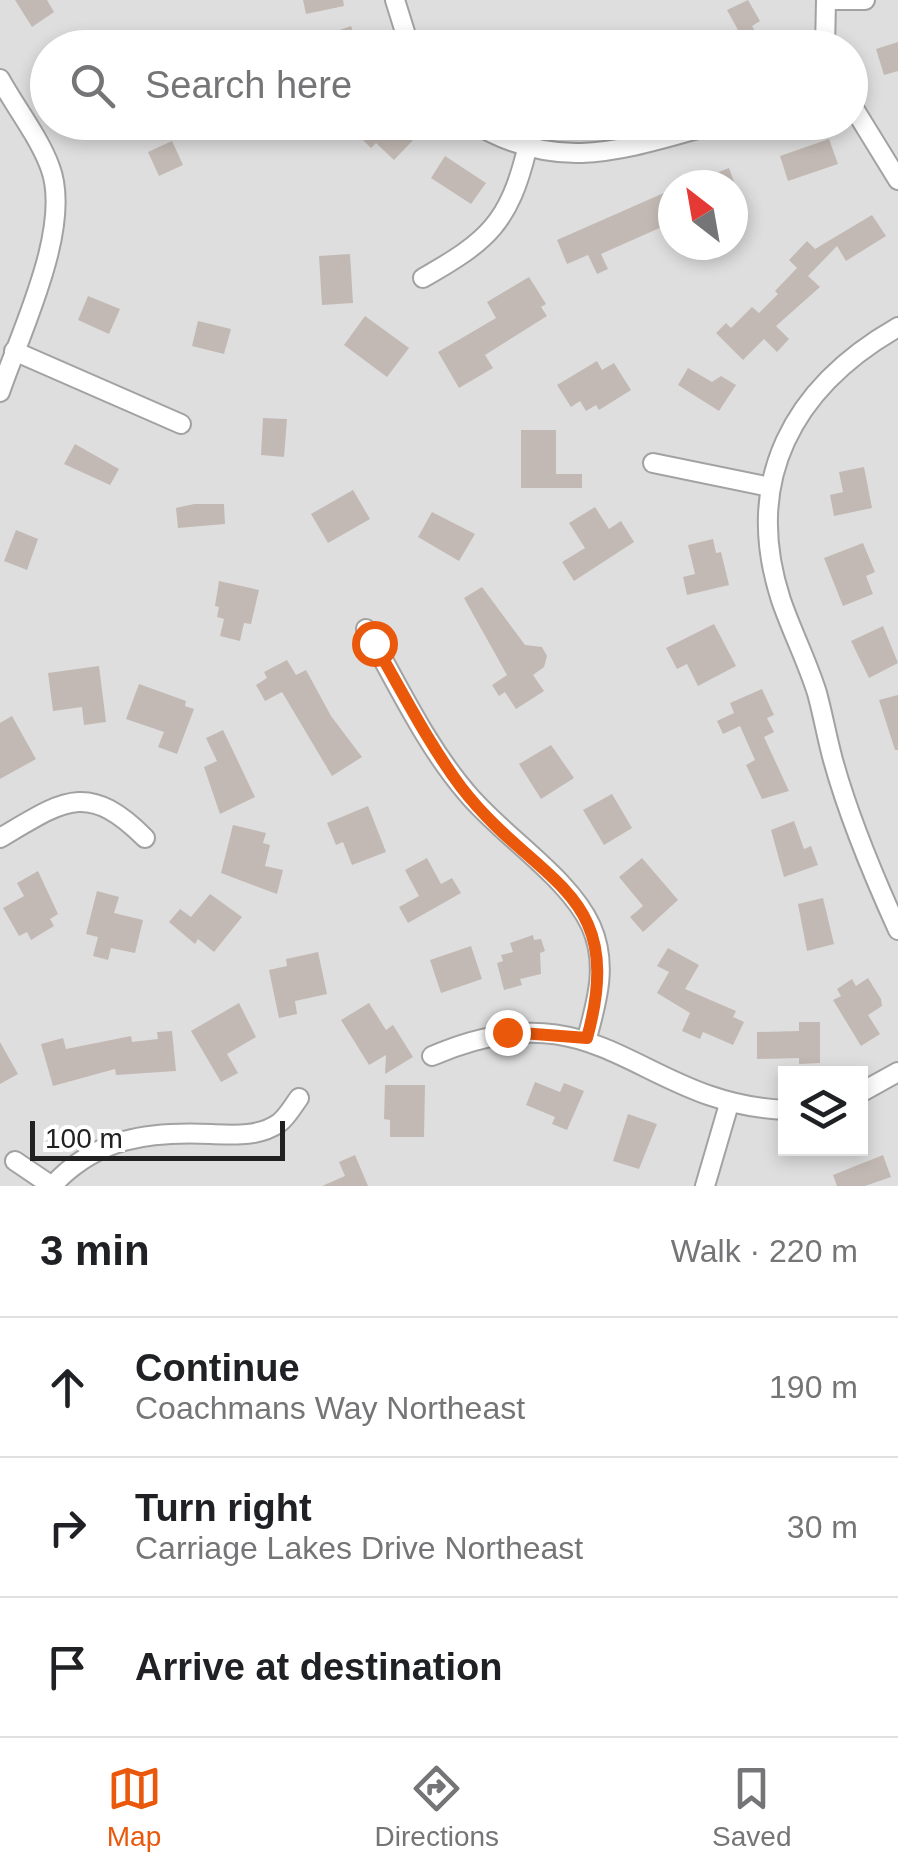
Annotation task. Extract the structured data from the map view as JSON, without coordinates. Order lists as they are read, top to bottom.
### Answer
{
  "scale_bar": "100 m",
  "north": "top left",
  "page": {
    "search": "Search here",
    "scale": "100 m",
    "heading": ["3 min", "Walk · 220 m"],
    "list": [
      ["Continue", "Coachmans Way Northeast", "190 m"],
      ["Turn right", "Carriage Lakes Drive Northeast", "30 m"],
      "Arrive at destination"
    ],
    "nav": ["Map", "Directions", "Saved"]
  }
}
